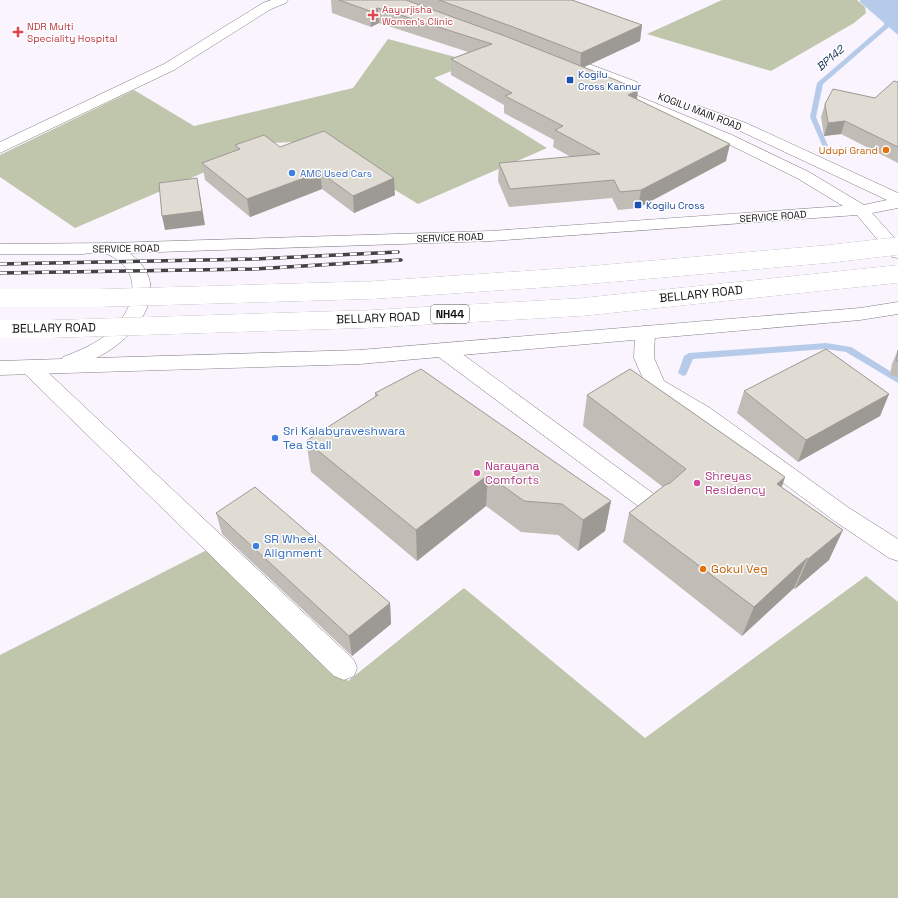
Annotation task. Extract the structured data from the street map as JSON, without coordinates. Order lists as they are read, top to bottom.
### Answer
{
  "streets": {
    "main road": [
      "KOGILU MAIN ROAD",
      "SERVICE ROAD",
      "BELLARY ROAD",
      "NH44"
    ]
  },
  "crossings": [
    ["KOGILU MAIN ROAD", "SERVICE ROAD"]
  ],
  "water": ["BP142"],
  "places": {
    "health": ["Aayurjisha Women's Clinic", "NDR Multi Speciality Hospital"],
    "transit": ["Kogilu Cross Kannur", "Kogilu Cross"],
    "other": [
      "Udupi Grand",
      "AMC Used Cars",
      "Sri Kalabyraveshwara Tea Stall",
      "Narayana Comforts",
      "Shreyas Residency",
      "SR Wheel Alignment",
      "Gokul Veg"
    ]
  }
}
